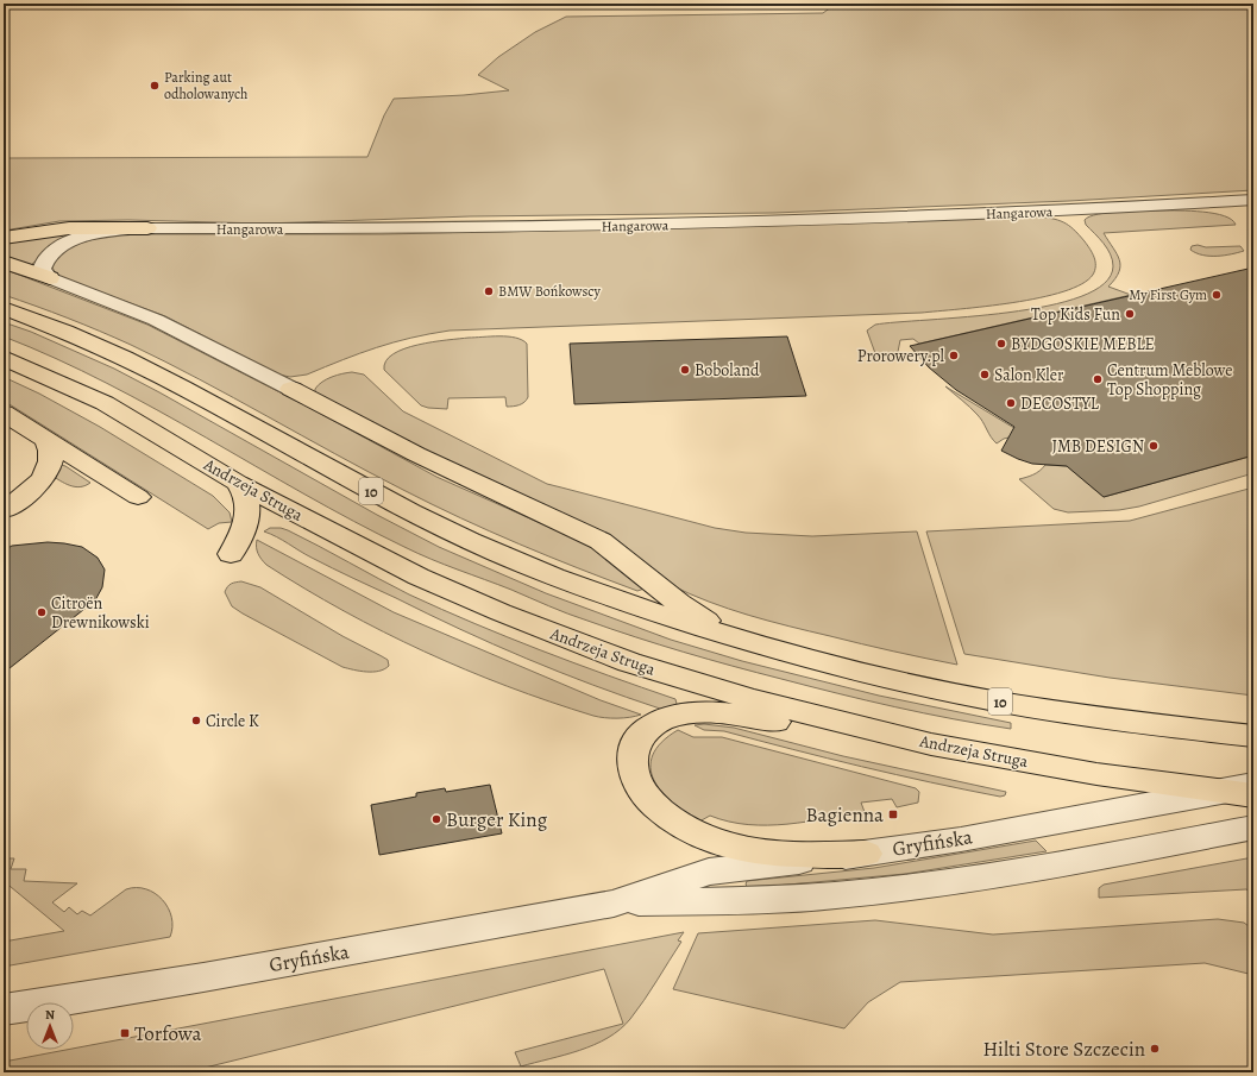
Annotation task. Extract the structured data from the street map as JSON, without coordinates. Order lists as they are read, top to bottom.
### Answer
{
  "streets": {
    "main road": ["Andrzeja Struga", "10"],
    "street": ["Hangarowa", "Gryfińska"]
  },
  "crossings": [
    ["Andrzeja Struga", "Gryfińska"]
  ],
  "places": {
    "other": [
      "Parking aut odholowanych",
      "BMW Bońkowscy",
      "My First Gym",
      "Top Kids Fun",
      "BYDGOSKIE MEBLE",
      "Prorowery.pl",
      "Boboland",
      "Salon Kler",
      "Centrum Meblowe Top Shopping",
      "DECOSTYL",
      "JMB DESIGN",
      "Citroën Drewnikowski",
      "Circle K",
      "Burger King",
      "Hilti Store Szczecin"
    ],
    "transit": ["Bagienna", "Torfowa"]
  },
  "north": "top"
}
